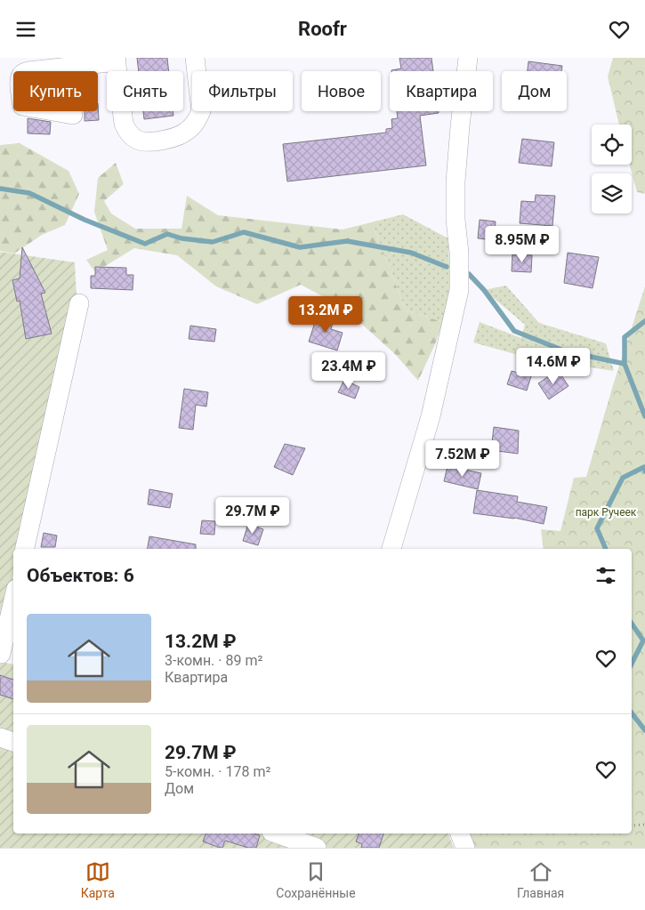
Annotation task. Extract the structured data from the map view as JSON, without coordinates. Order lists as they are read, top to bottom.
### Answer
{
  "parks": ["парк Ручеек"],
  "page": {
    "header": "Roofr",
    "chip": [
      "Купить",
      "Снять",
      "Фильтры",
      "Новое",
      "Квартира",
      "Дом"
    ],
    "price": [
      "8.95M ₽",
      "13.2M ₽",
      "14.6M ₽",
      "23.4M ₽",
      "7.52M ₽",
      "29.7M ₽"
    ],
    "heading": "Объектов: 6",
    "list": [
      {
        "name": "13.2M ₽",
        "note": "3-комн. · 89 m² · Квартира"
      },
      {
        "name": "29.7M ₽",
        "note": "5-комн. · 178 m² · Дом"
      }
    ],
    "tabs": ["Карта", "Сохранённые", "Главная"]
  }
}
